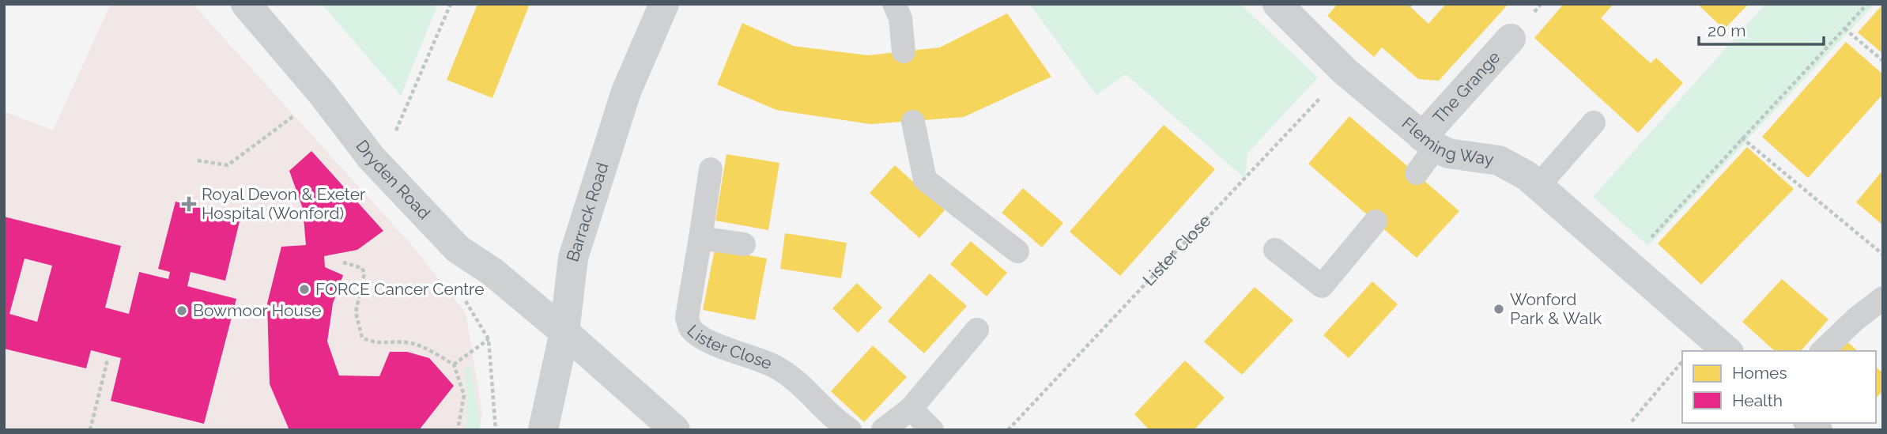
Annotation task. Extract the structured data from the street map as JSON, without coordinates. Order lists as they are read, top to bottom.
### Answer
{
  "streets": {
    "street": [
      "The Grange",
      "Fleming Way",
      "Dryden Road",
      "Barrack Road"
    ],
    "lane": ["Lister Close"]
  },
  "crossings": [
    ["The Grange", "Fleming Way"],
    ["Fleming Way", "Lister Close"],
    ["Dryden Road", "Barrack Road"]
  ],
  "places": {
    "health": ["Royal Devon & Exeter Hospital (Wonford)"],
    "other": ["FORCE Cancer Centre", "Wonford Park & Walk", "Bowmoor House"]
  },
  "legend": ["Homes", "Health"],
  "scale_bar": "20 m"
}
